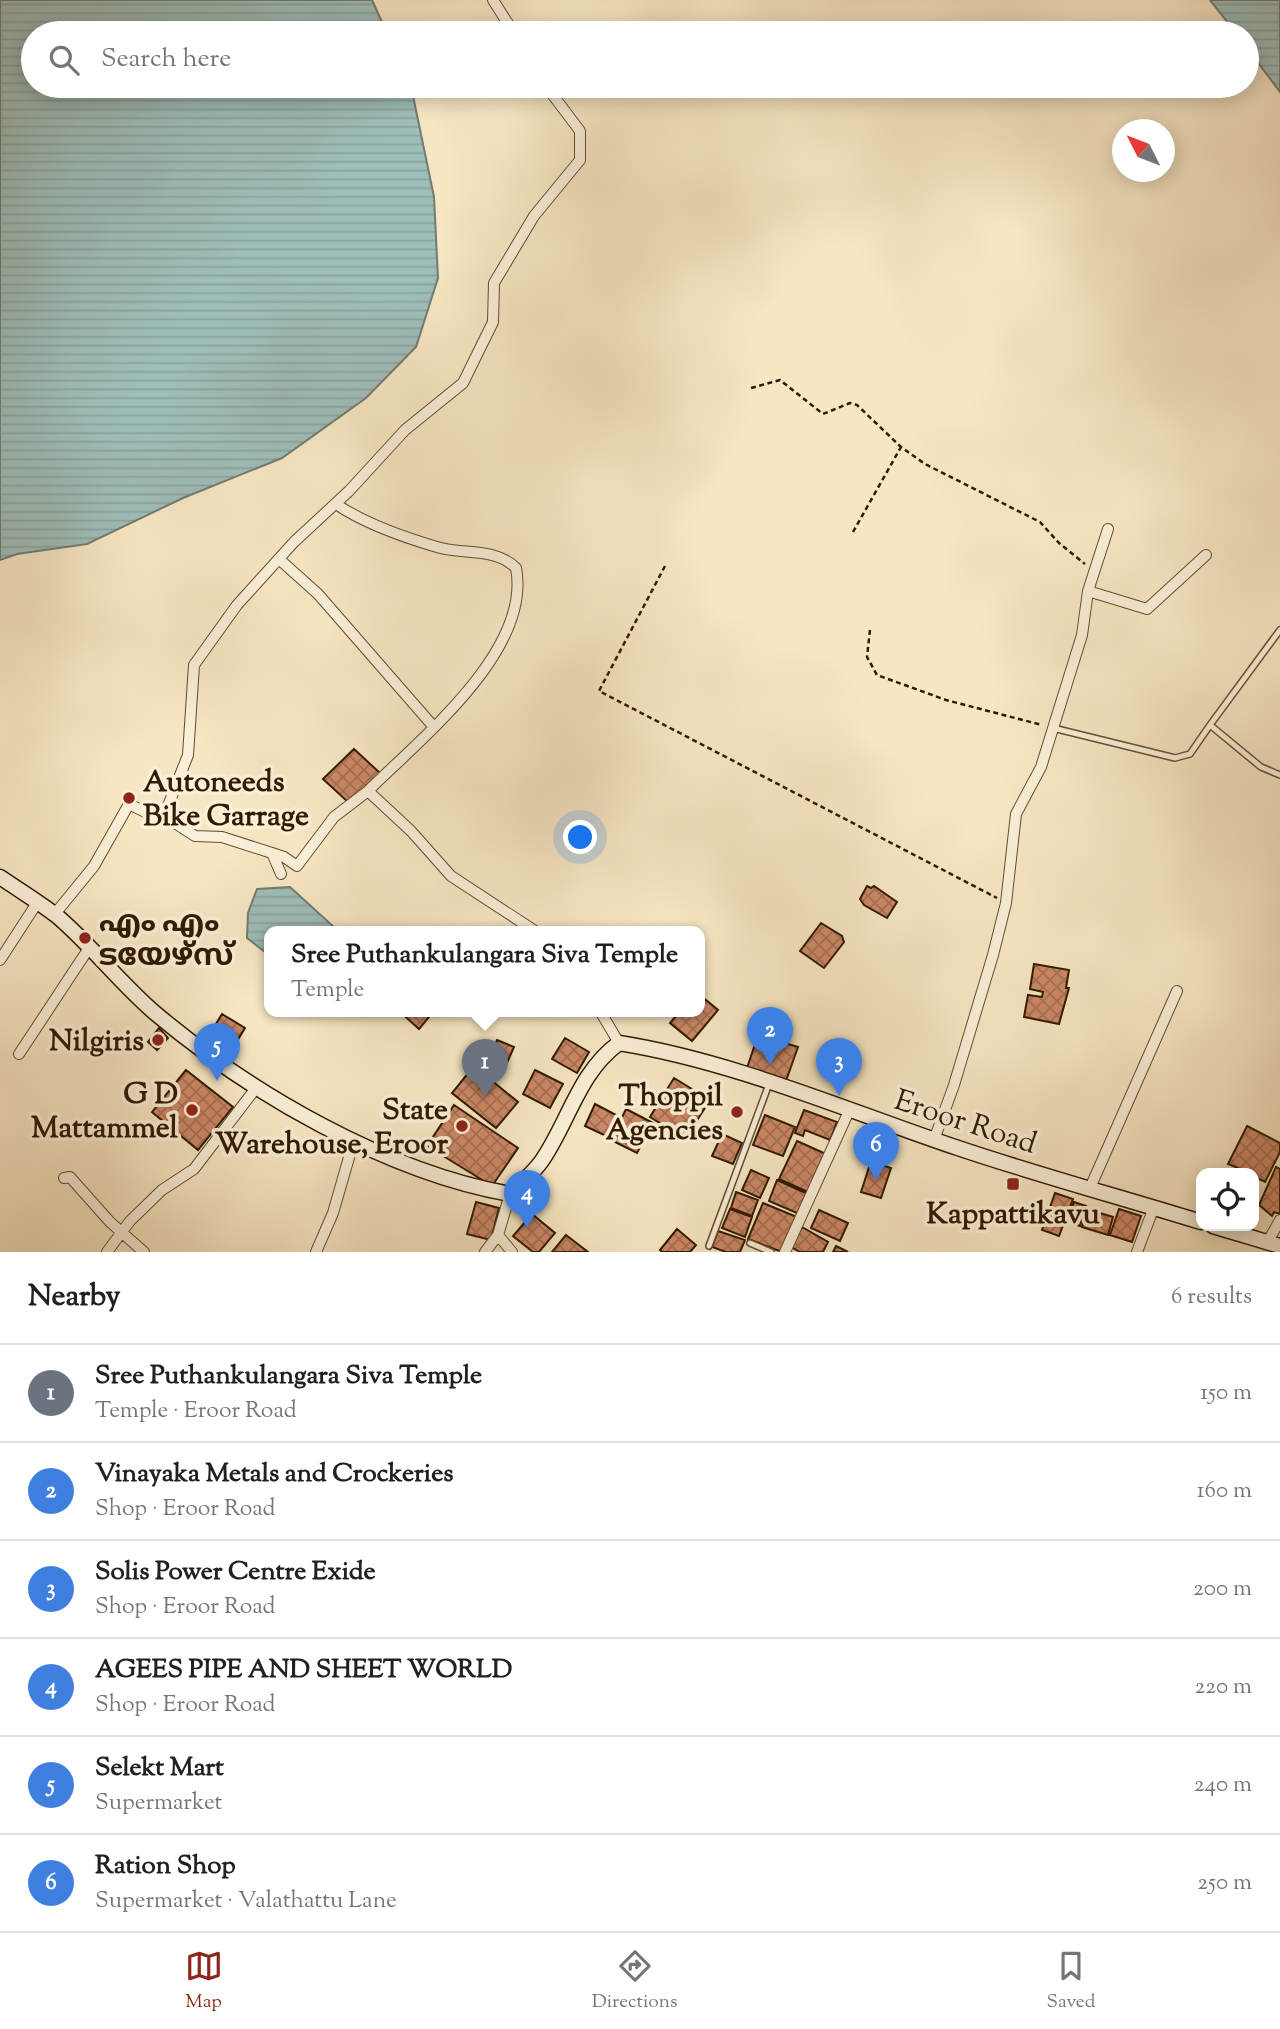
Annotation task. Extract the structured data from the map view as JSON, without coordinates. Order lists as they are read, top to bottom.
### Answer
{
  "streets": {
    "main road": ["Eroor Road"]
  },
  "places": {
    "other": [
      "Autoneeds Bike Garrage",
      "എം എം ടയേഴ്‌സ്",
      "Nilgiris",
      "G D Mattammel",
      "Thoppil Agencies",
      "State Warehouse, Eroor"
    ],
    "transit": ["Kappattikavu"]
  },
  "north": "top left",
  "page": {
    "search": "Search here",
    "popup": ["Sree Puthankulangara Siva Temple", "Temple"],
    "pins": [
      "2",
      "5",
      "3",
      "1",
      "6",
      "4"
    ],
    "heading": ["Nearby", "6 results"],
    "list": [
      {
        "mark": "1",
        "name": "Sree Puthankulangara Siva Temple",
        "note": "Temple · Eroor Road",
        "value": "150 m"
      },
      {
        "mark": "2",
        "name": "Vinayaka Metals and Crockeries",
        "note": "Shop · Eroor Road",
        "value": "160 m"
      },
      {
        "mark": "3",
        "name": "Solis Power Centre Exide",
        "note": "Shop · Eroor Road",
        "value": "200 m"
      },
      {
        "mark": "4",
        "name": "AGEES PIPE AND SHEET WORLD",
        "note": "Shop · Eroor Road",
        "value": "220 m"
      },
      {
        "mark": "5",
        "name": "Selekt Mart",
        "note": "Supermarket",
        "value": "240 m"
      },
      {
        "mark": "6",
        "name": "Ration Shop",
        "note": "Supermarket · Valathattu Lane",
        "value": "250 m"
      }
    ],
    "nav": ["Map", "Directions", "Saved"]
  }
}
